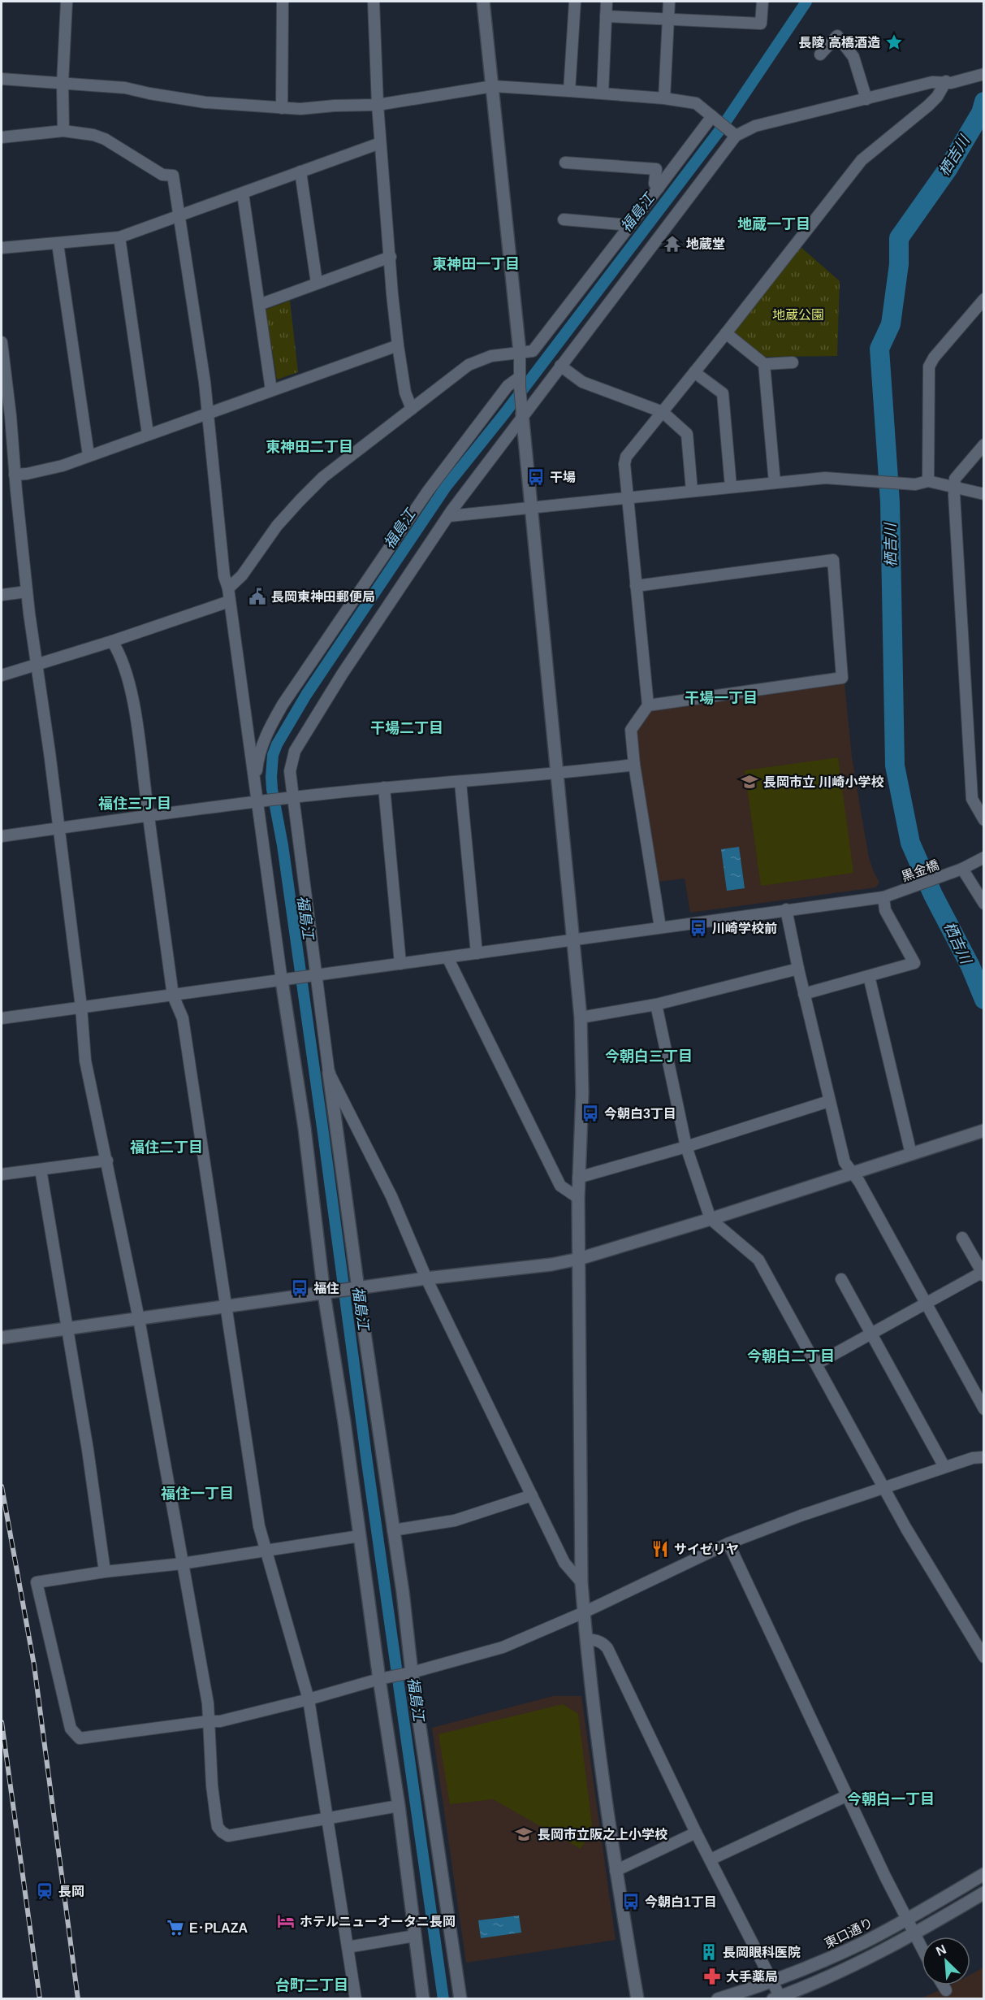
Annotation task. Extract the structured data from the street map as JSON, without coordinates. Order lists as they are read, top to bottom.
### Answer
{
  "streets": {
    "street": ["黒金橋", "東口通り"]
  },
  "districts": [
    "地蔵一丁目",
    "東神田一丁目",
    "東神田二丁目",
    "干場一丁目",
    "干場二丁目",
    "福住三丁目",
    "今朝白三丁目",
    "福住二丁目",
    "今朝白二丁目",
    "福住一丁目",
    "今朝白一丁目",
    "台町二丁目"
  ],
  "water": ["栖吉川", "福島江"],
  "parks": ["地蔵公園"],
  "places": {
    "place": ["長陵 高橋酒造"],
    "temple": ["地蔵堂"],
    "bus stop": [
      "干場",
      "川崎学校前",
      "今朝白3丁目",
      "福住",
      "今朝白1丁目"
    ],
    "public building": ["長岡東神田郵便局"],
    "school or university": ["長岡市立 川崎小学校", "長岡市立阪之上小学校"],
    "restaurant": ["サイゼリヤ"],
    "station": ["長岡"],
    "hotel": ["ホテルニューオータニ長岡"],
    "supermarket": ["E･PLAZA"],
    "building": ["長岡眼科医院"],
    "pharmacy": ["大手薬局"]
  },
  "north": "top left"
}
